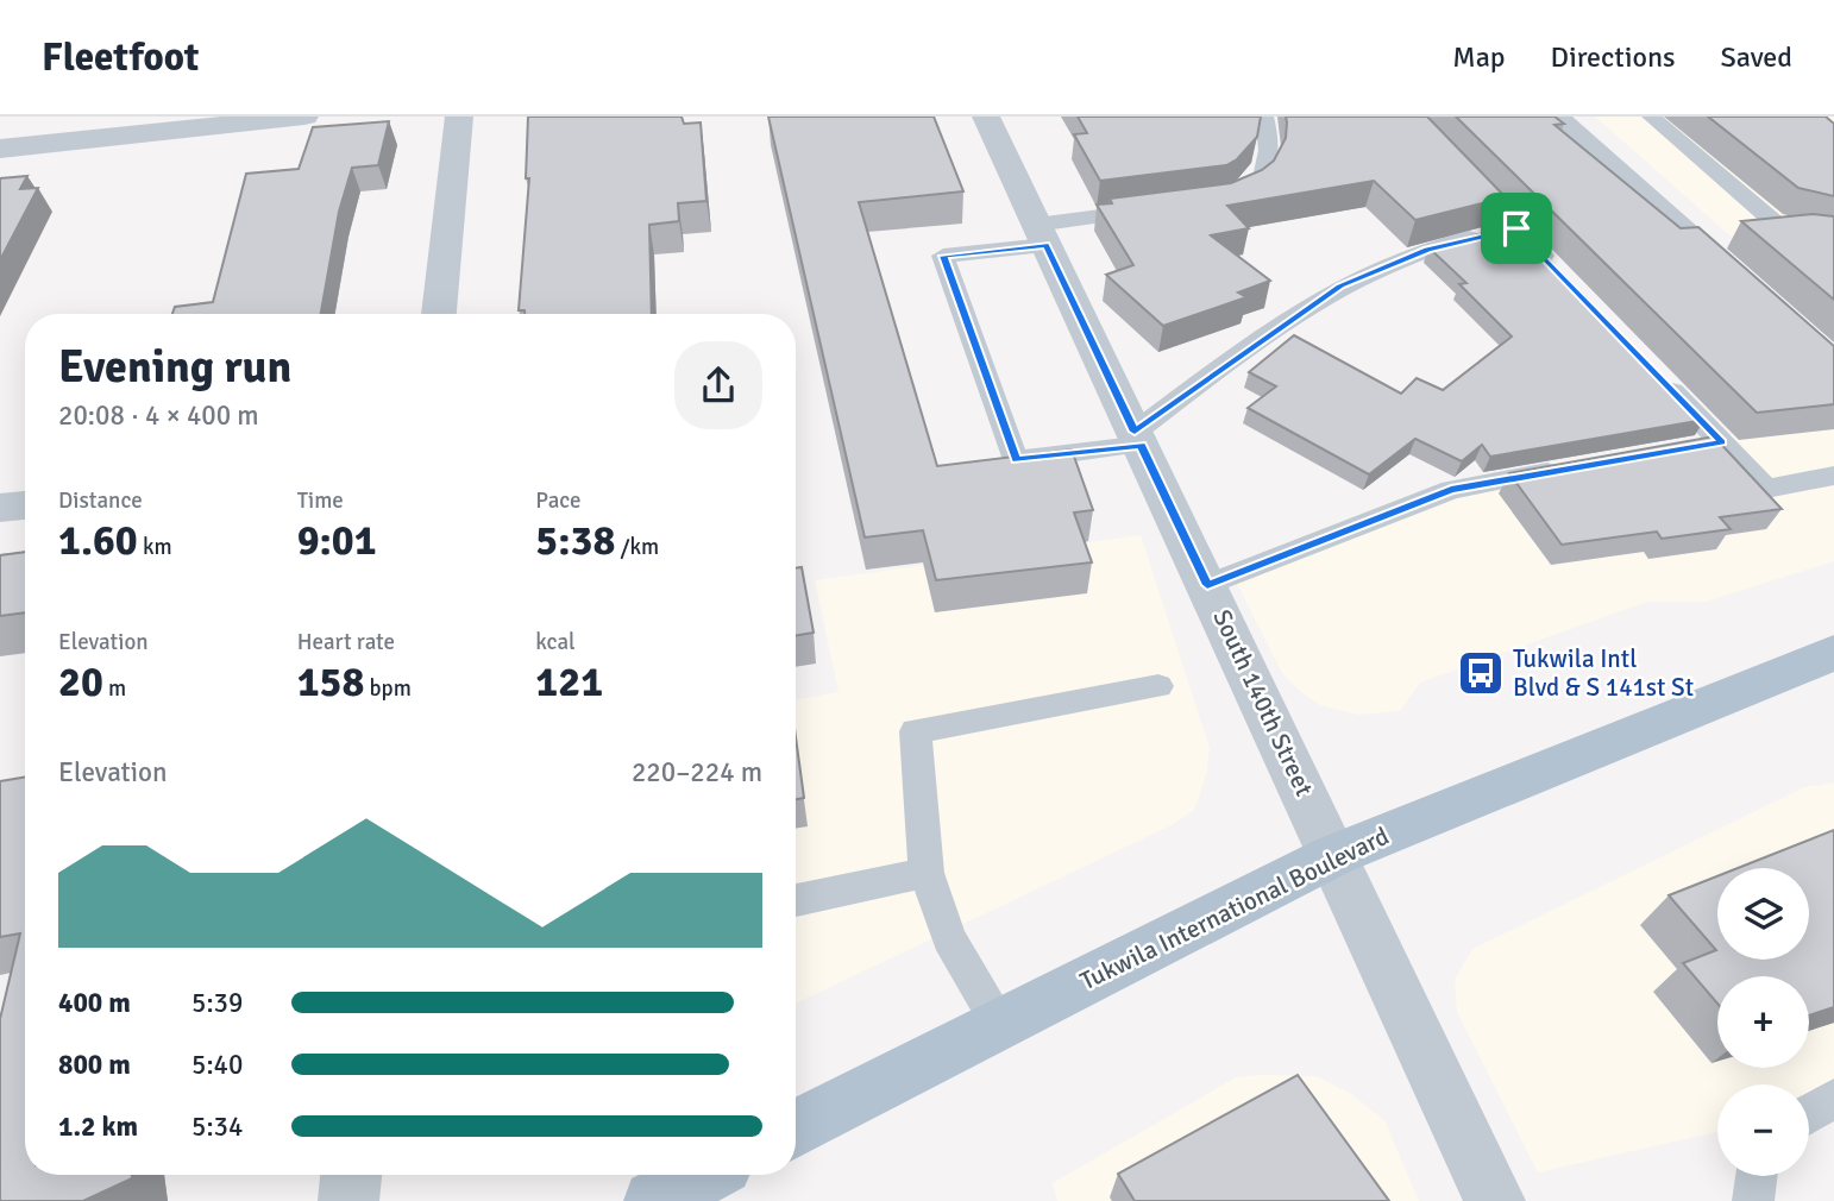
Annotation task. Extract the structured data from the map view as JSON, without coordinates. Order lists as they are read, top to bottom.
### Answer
{
  "streets": {
    "main road": ["Tukwila International Boulevard"],
    "street": ["South 140th Street"]
  },
  "crossings": [
    ["South 140th Street", "Tukwila International Boulevard"]
  ],
  "places": {
    "bus stop": ["Tukwila Intl Blvd & S 141st St"]
  },
  "page": {
    "header": "Fleetfoot",
    "nav": ["Map", "Directions", "Saved"],
    "heading": ["Evening run", "20:08 · 4 × 400 m"],
    "stats": [
      ["Distance", "1.60 km"],
      ["Time", "9:01"],
      ["Pace", "5:38 /km"],
      ["Elevation", "20 m"],
      ["Heart rate", "158 bpm"],
      ["kcal", "121"]
    ],
    "chart": ["Elevation", "220–224 m"],
    "map_buttons": ["+", "−"],
    "list": [
      {
        "name": "400 m",
        "note": "5:39"
      },
      {
        "name": "800 m",
        "note": "5:40"
      },
      {
        "name": "1.2 km",
        "note": "5:34"
      }
    ]
  }
}
